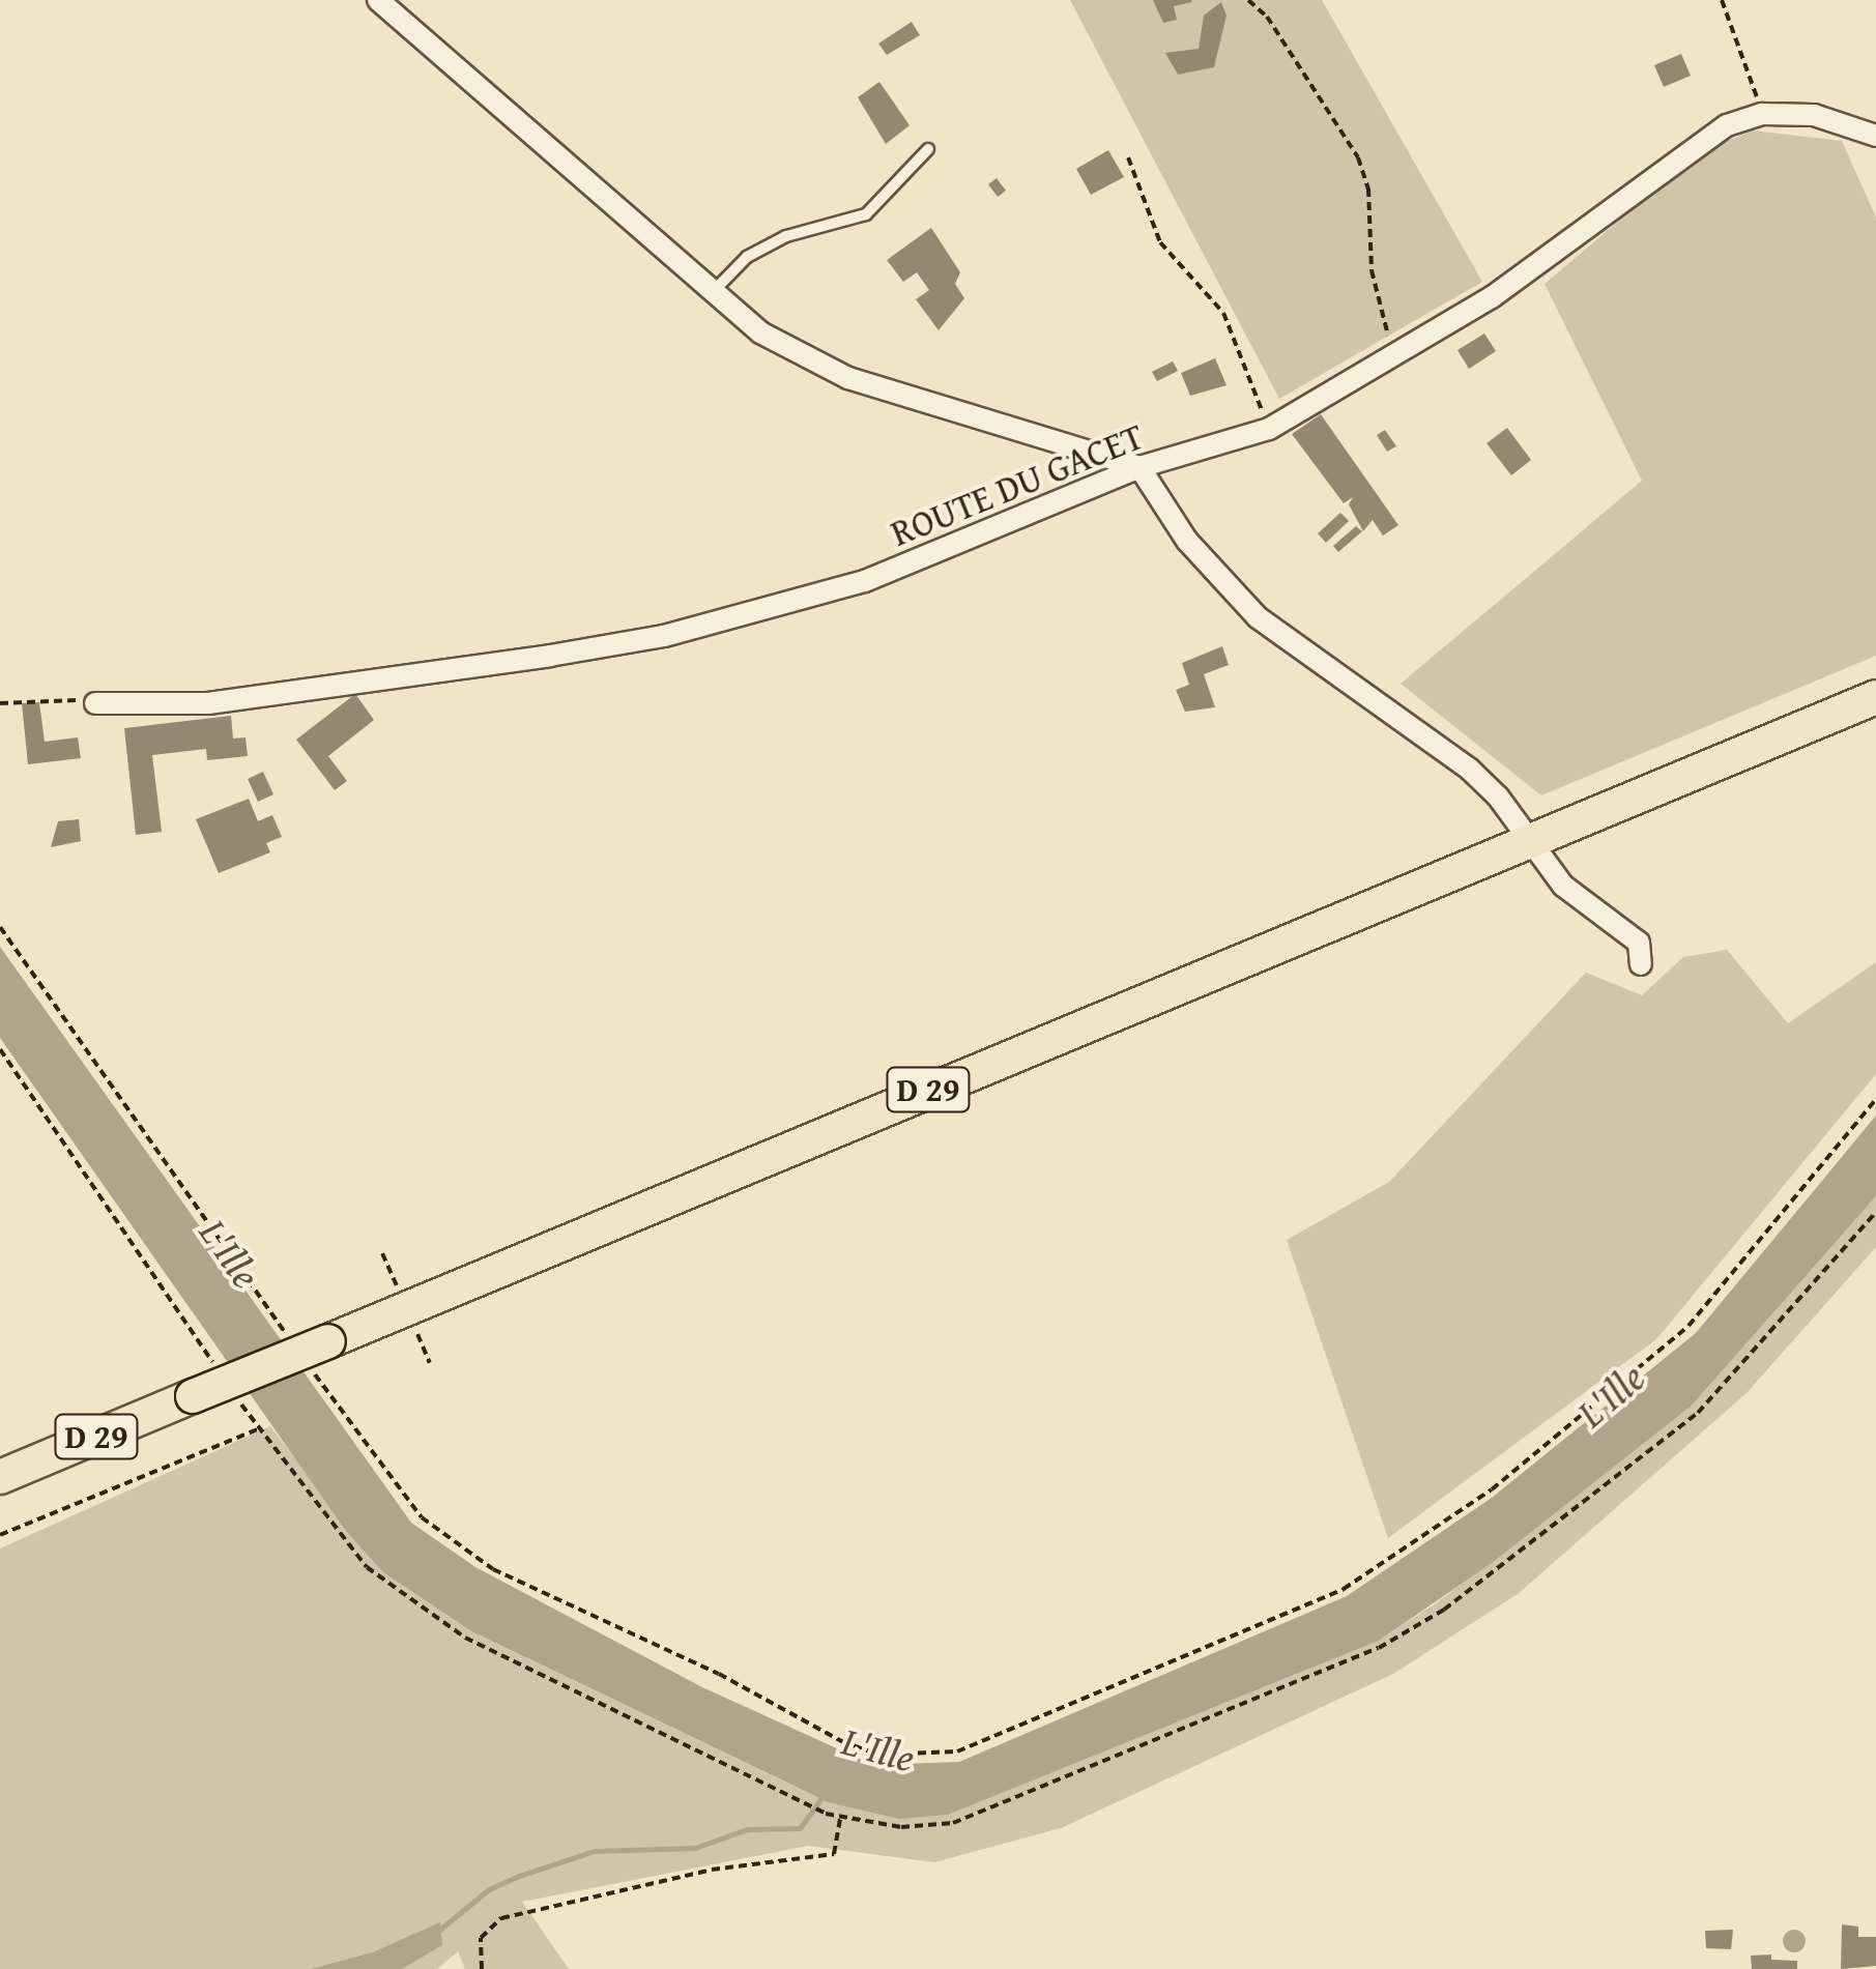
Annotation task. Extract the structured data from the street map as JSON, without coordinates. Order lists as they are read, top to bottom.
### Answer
{
  "streets": {
    "main road": ["D 29"],
    "street": ["ROUTE DU GACET"]
  },
  "water": ["L'Ille"]
}
